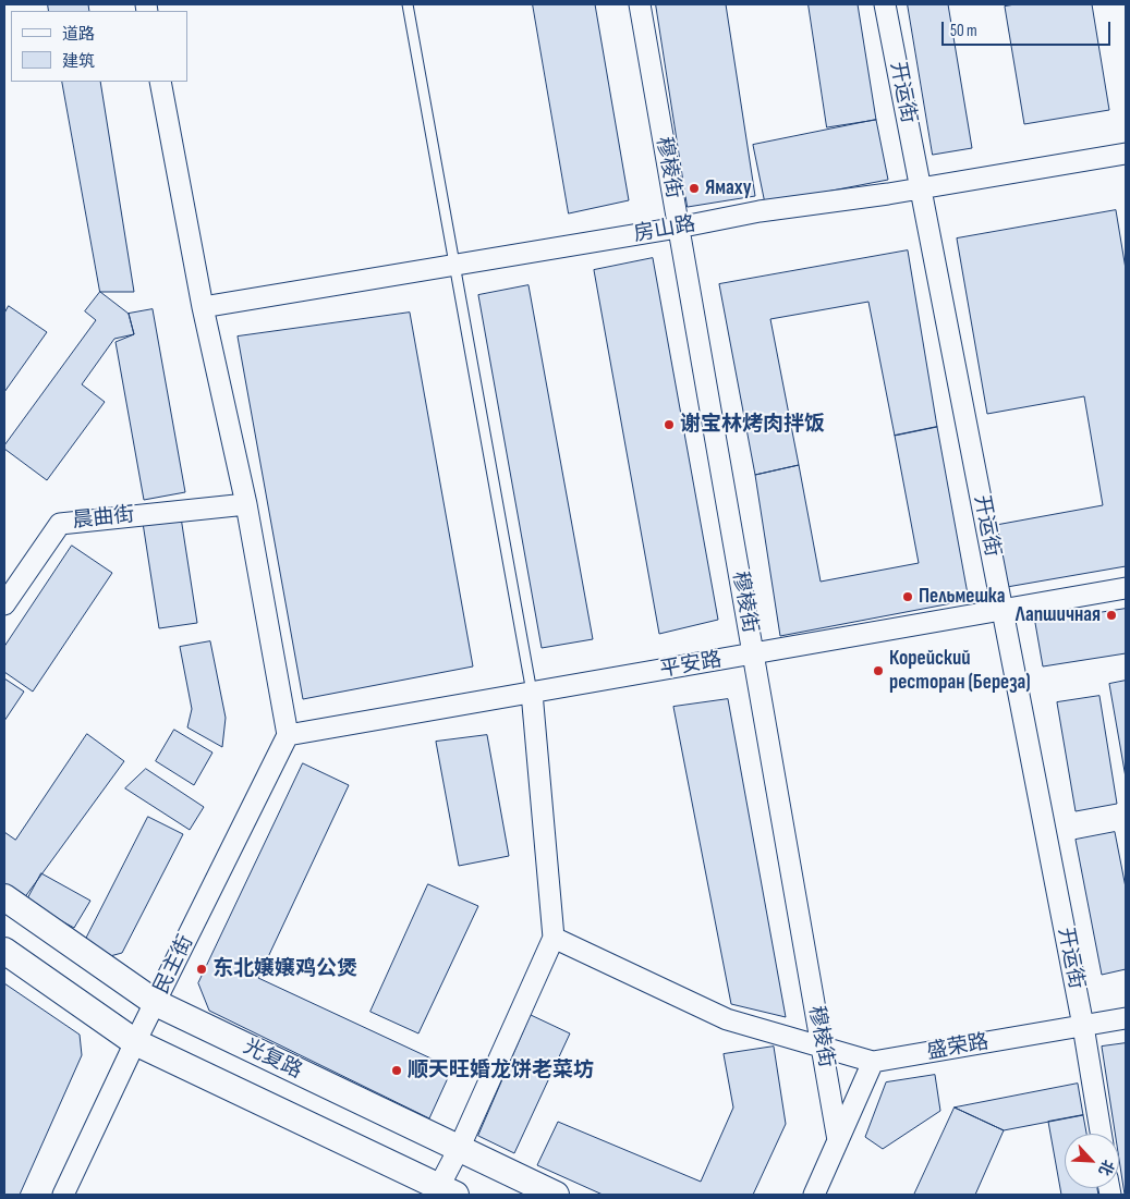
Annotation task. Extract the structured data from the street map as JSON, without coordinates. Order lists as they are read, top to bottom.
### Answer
{
  "streets": {
    "street": [
      "开运街",
      "穆棱街",
      "房山路",
      "晨曲街",
      "平安路",
      "民主街",
      "盛荣路",
      "光复路"
    ]
  },
  "crossings": [
    ["开运街", "房山路"],
    ["开运街", "平安路"],
    ["开运街", "盛荣路"],
    ["穆棱街", "房山路"],
    ["穆棱街", "平安路"],
    ["平安路", "民主街"],
    ["民主街", "光复路"]
  ],
  "places": [
    "Ямаху",
    "谢宝林烤肉拌饭",
    "Пельмешка",
    "Лапшичная",
    "Корейский ресторан (Береза)",
    "东北嬢嬢鸡公煲",
    "顺天旺婚龙饼老菜坊"
  ],
  "legend": ["道路", "建筑"],
  "scale_bar": "50 m",
  "north": "bottom right"
}
